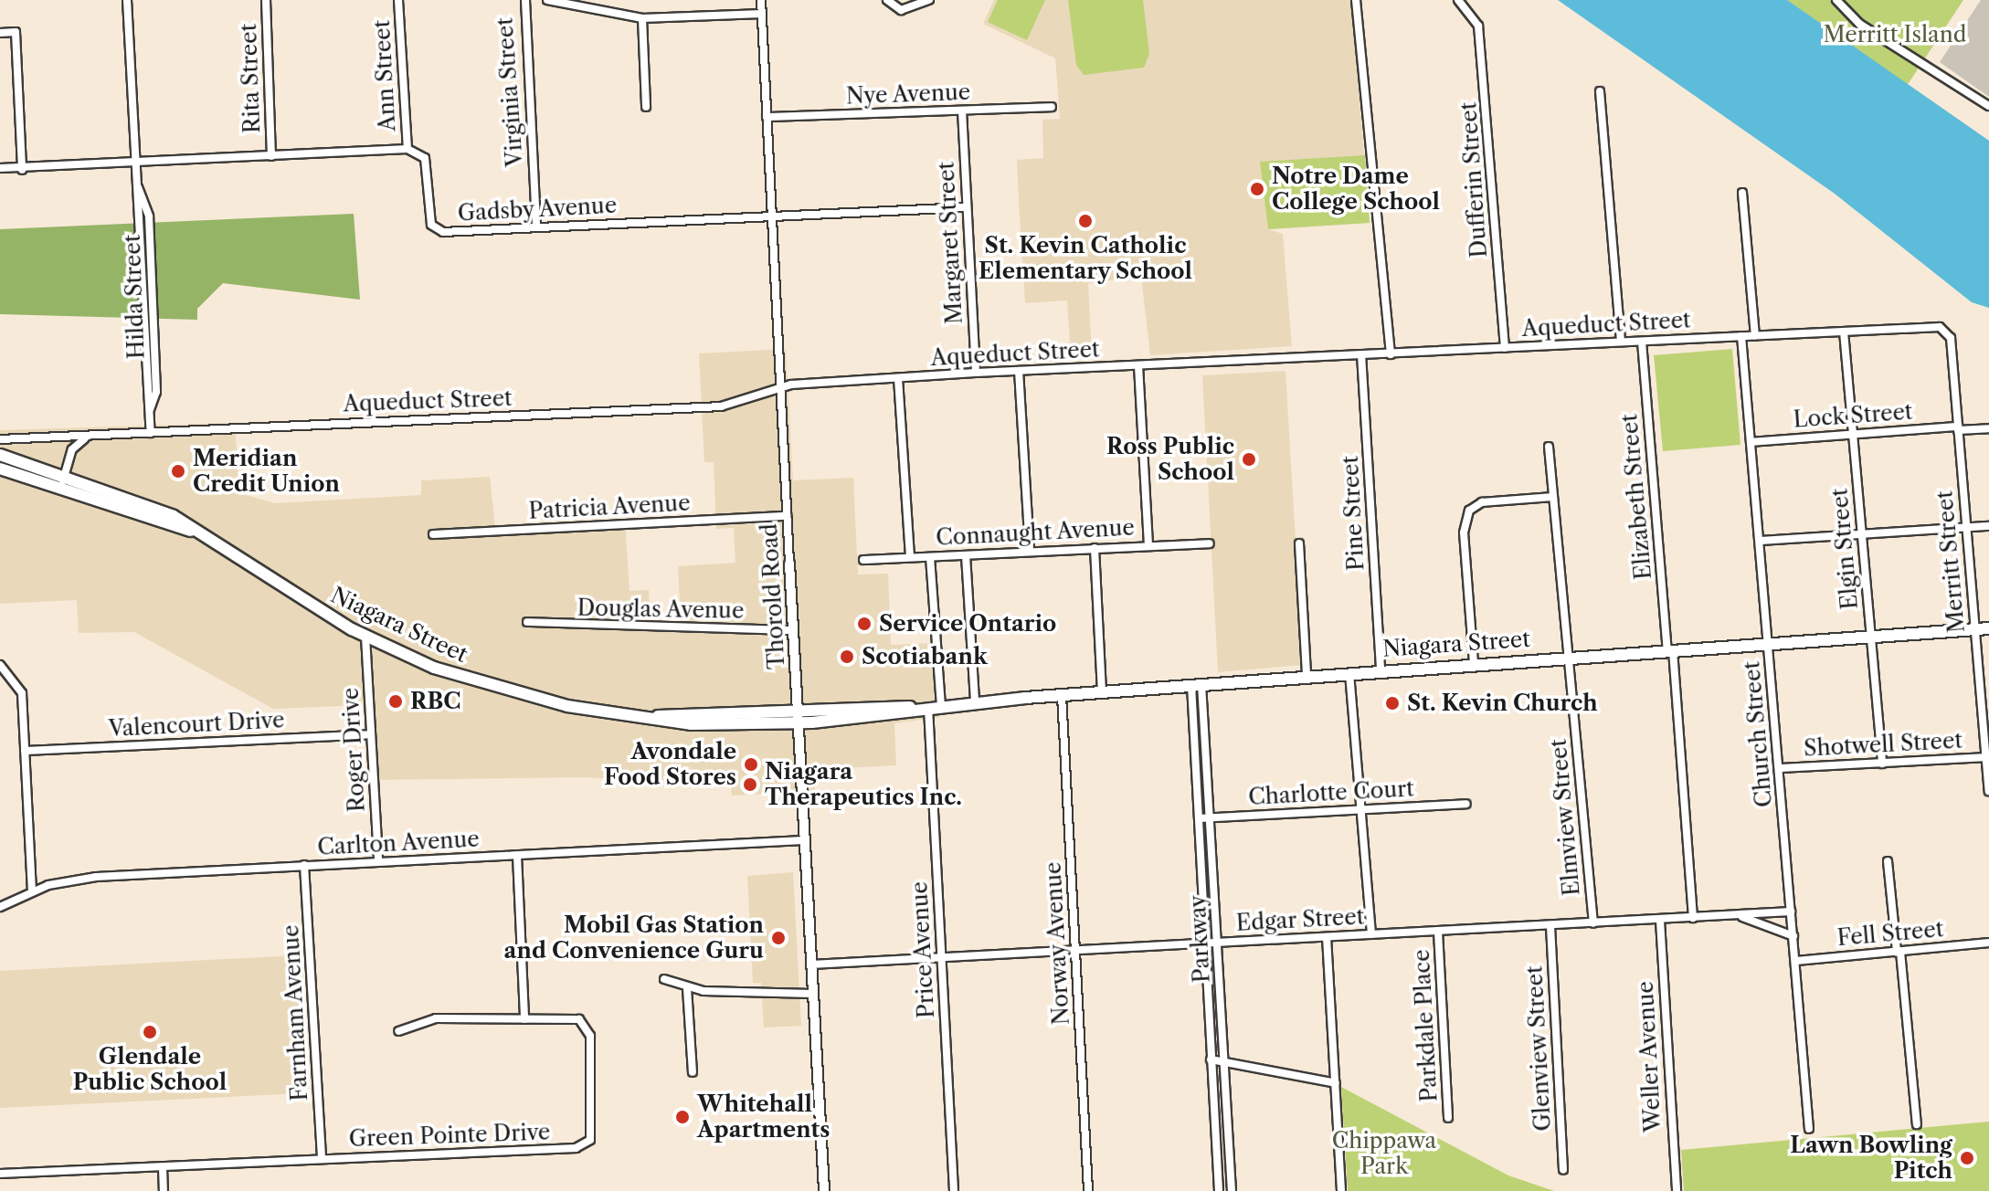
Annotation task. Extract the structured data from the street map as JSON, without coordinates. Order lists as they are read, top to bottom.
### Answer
{
  "streets": {
    "main road": ["Niagara Street"],
    "street": [
      "Ann Street",
      "Rita Street",
      "Virginia Street",
      "Nye Avenue",
      "Dufferin Street",
      "Gadsby Avenue",
      "Margaret Street",
      "Hilda Street",
      "Aqueduct Street",
      "Lock Street",
      "Elizabeth Street",
      "Patricia Avenue",
      "Pine Street",
      "Connaught Avenue",
      "Elgin Street",
      "Merritt Street",
      "Thorold Road",
      "Douglas Avenue",
      "Valencourt Drive",
      "Church Street",
      "Shotwell Street",
      "Roger Drive",
      "Charlotte Court",
      "Elmview Street",
      "Carlton Avenue",
      "Edgar Street",
      "Fell Street",
      "Parkway",
      "Norway Avenue",
      "Price Avenue",
      "Farnham Avenue",
      "Parkdale Place",
      "Glenview Street",
      "Weller Avenue",
      "Green Pointe Drive"
    ]
  },
  "crossings": [
    ["Ann Street", "Gadsby Avenue"],
    ["Virginia Street", "Gadsby Avenue"],
    ["Nye Avenue", "Margaret Street"],
    ["Nye Avenue", "Thorold Road"],
    ["Dufferin Street", "Aqueduct Street"],
    ["Gadsby Avenue", "Margaret Street"],
    ["Gadsby Avenue", "Thorold Road"],
    ["Margaret Street", "Aqueduct Street"],
    ["Hilda Street", "Aqueduct Street"],
    ["Aqueduct Street", "Elizabeth Street"],
    ["Aqueduct Street", "Pine Street"],
    ["Aqueduct Street", "Elgin Street"],
    ["Aqueduct Street", "Merritt Street"],
    ["Aqueduct Street", "Thorold Road"],
    ["Aqueduct Street", "Church Street"],
    ["Lock Street", "Elgin Street"],
    ["Lock Street", "Merritt Street"],
    ["Lock Street", "Church Street"],
    ["Elizabeth Street", "Niagara Street"],
    ["Elizabeth Street", "Edgar Street"],
    ["Patricia Avenue", "Thorold Road"],
    ["Pine Street", "Niagara Street"],
    ["Elgin Street", "Niagara Street"],
    ["Elgin Street", "Shotwell Street"],
    ["Merritt Street", "Niagara Street"],
    ["Merritt Street", "Shotwell Street"],
    ["Thorold Road", "Douglas Avenue"],
    ["Thorold Road", "Niagara Street"],
    ["Thorold Road", "Carlton Avenue"],
    ["Thorold Road", "Edgar Street"],
    ["Niagara Street", "Church Street"],
    ["Niagara Street", "Roger Drive"],
    ["Niagara Street", "Elmview Street"],
    ["Niagara Street", "Parkway"],
    ["Niagara Street", "Norway Avenue"],
    ["Niagara Street", "Price Avenue"],
    ["Valencourt Drive", "Roger Drive"],
    ["Church Street", "Shotwell Street"],
    ["Church Street", "Edgar Street"],
    ["Church Street", "Fell Street"],
    ["Roger Drive", "Carlton Avenue"],
    ["Charlotte Court", "Parkway"],
    ["Elmview Street", "Edgar Street"],
    ["Carlton Avenue", "Farnham Avenue"],
    ["Edgar Street", "Parkway"],
    ["Edgar Street", "Norway Avenue"],
    ["Edgar Street", "Price Avenue"],
    ["Edgar Street", "Parkdale Place"],
    ["Edgar Street", "Glenview Street"],
    ["Edgar Street", "Weller Avenue"],
    ["Farnham Avenue", "Green Pointe Drive"]
  ],
  "parks": ["Merritt Island", "Chippawa Park"],
  "places": [
    "Notre Dame College School",
    "St. Kevin Catholic Elementary School",
    "Ross Public School",
    "Meridian Credit Union",
    "Service Ontario",
    "Scotiabank",
    "RBC",
    "St. Kevin Church",
    "Avondale Food Stores",
    "Niagara Therapeutics Inc.",
    "Mobil Gas Station and Convenience Guru",
    "Glendale Public School",
    "Whitehall Apartments",
    "Lawn Bowling Pitch"
  ]
}
